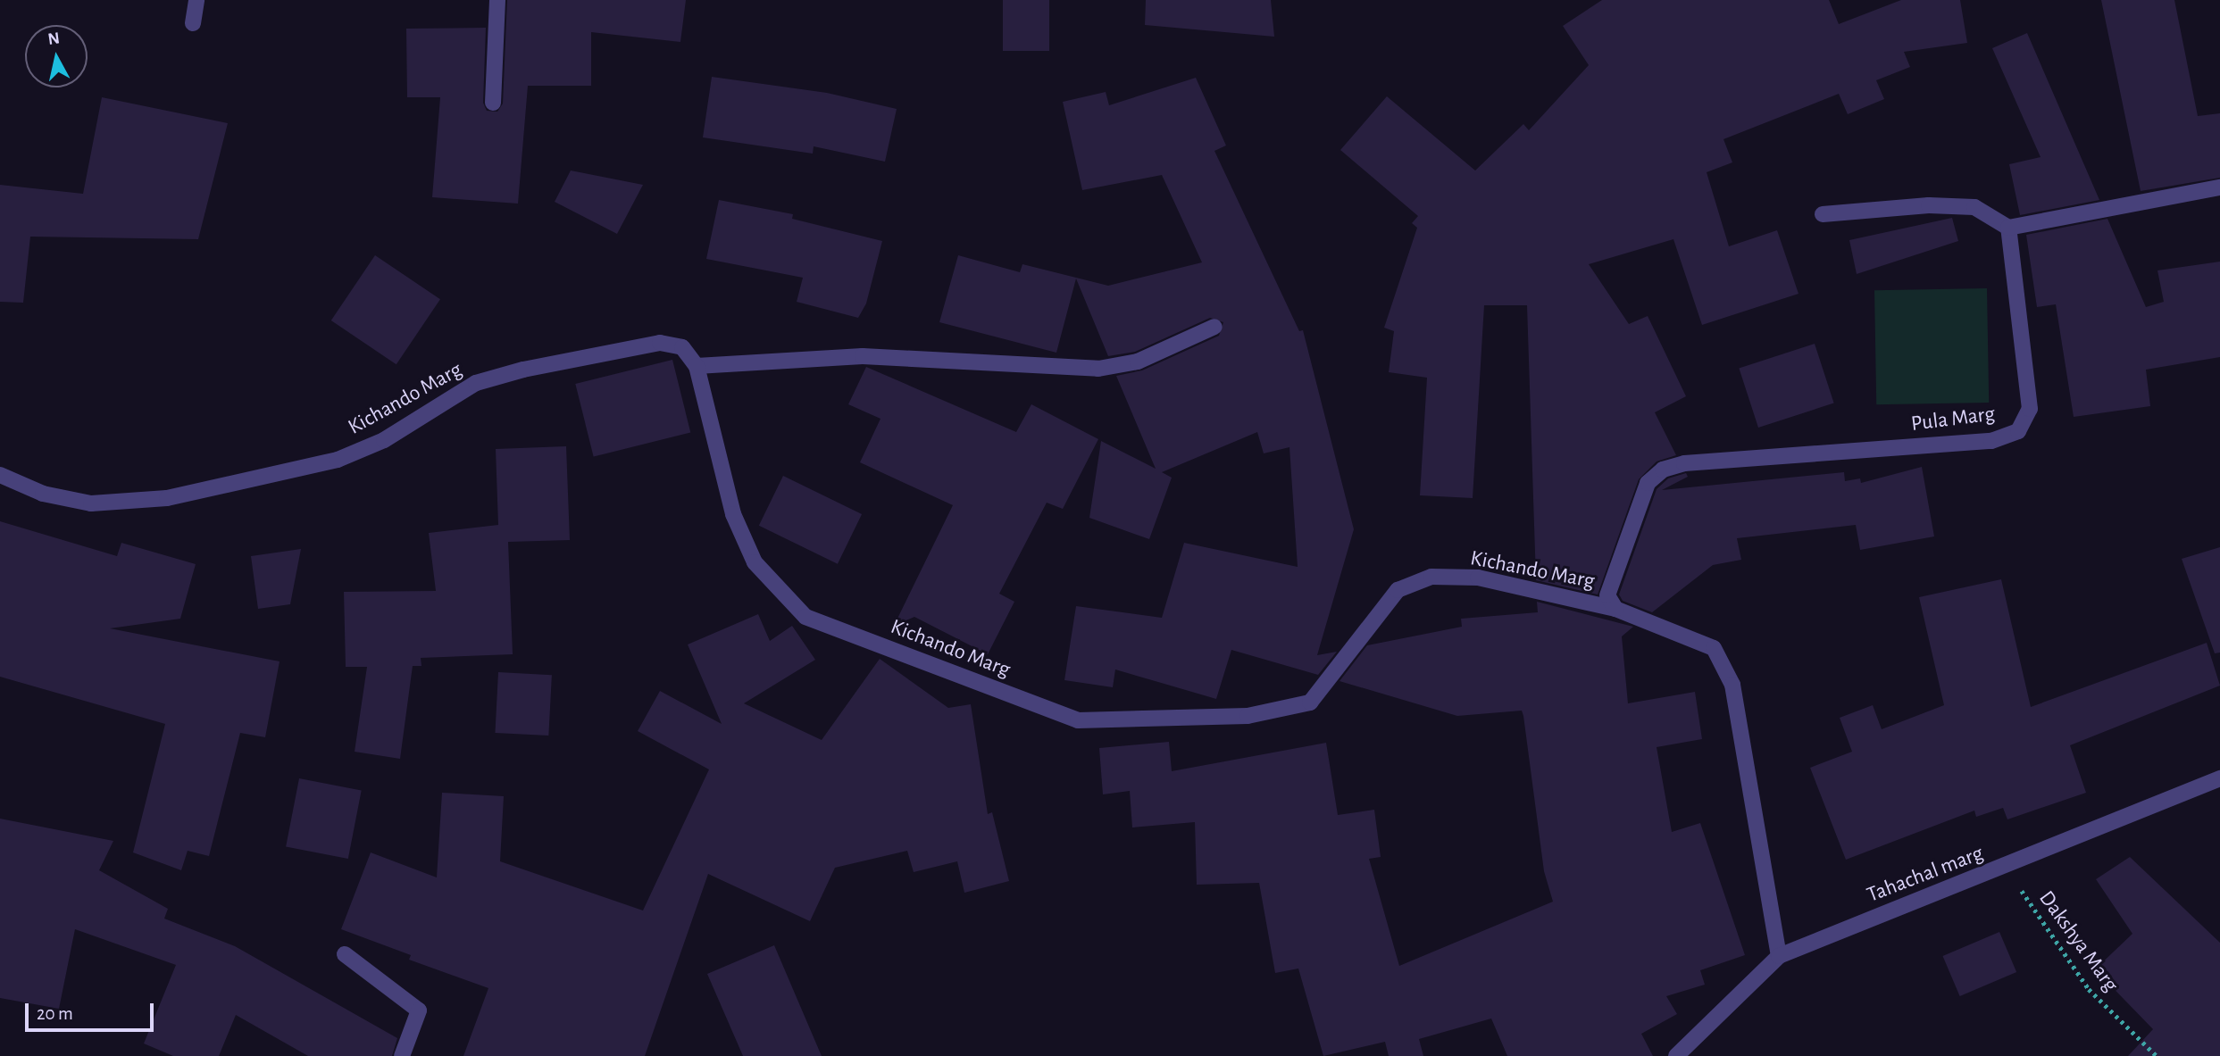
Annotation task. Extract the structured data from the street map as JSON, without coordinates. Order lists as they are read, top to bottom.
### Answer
{
  "streets": {
    "street": ["Kichando Marg", "Pula Marg", "Tahachal marg"],
    "path": ["Dakshya Marg"]
  },
  "crossings": [
    ["Kichando Marg", "Pula Marg"],
    ["Kichando Marg", "Tahachal marg"],
    ["Tahachal marg", "Dakshya Marg"]
  ],
  "scale_bar": "20 m",
  "north": "top"
}
